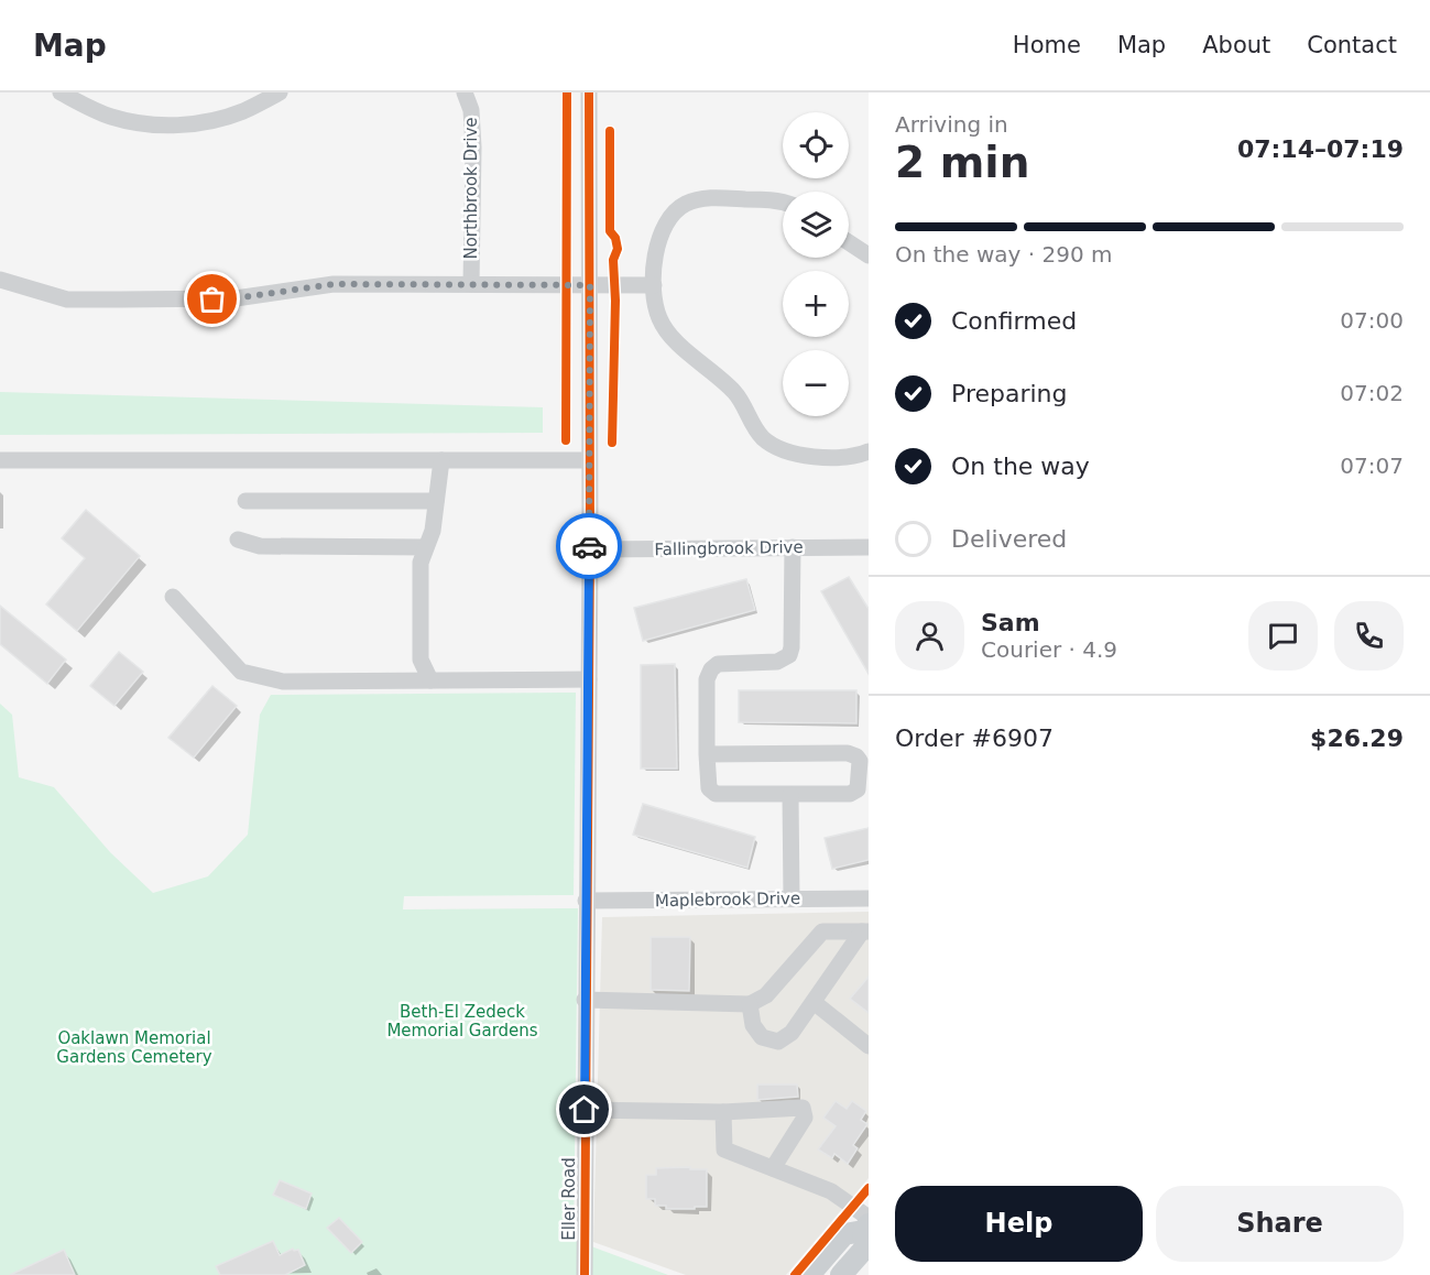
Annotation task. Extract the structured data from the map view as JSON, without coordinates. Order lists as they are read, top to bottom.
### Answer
{
  "streets": {
    "street": [
      "Northbrook Drive",
      "Fallingbrook Drive",
      "Maplebrook Drive",
      "Eller Road"
    ]
  },
  "crossings": [
    ["Fallingbrook Drive", "Eller Road"],
    ["Maplebrook Drive", "Eller Road"]
  ],
  "parks": ["Beth-El Zedeck Memorial Gardens", "Oaklawn Memorial Gardens Cemetery"],
  "page": {
    "header": "Map",
    "nav": [
      "Home",
      "Map",
      "About",
      "Contact"
    ],
    "heading": ["2 min", "Arriving in", "07:14–07:19"],
    "panel": [
      "Sam",
      "Courier · 4.9",
      "Order #6907",
      "$26.29"
    ],
    "map_buttons": ["+", "−"],
    "bar": "On the way · 290 m",
    "list": [
      ["Confirmed", "07:00"],
      ["Preparing", "07:02"],
      ["On the way", "07:07"],
      "Delivered"
    ],
    "buttons": ["Help", "Share"]
  }
}
